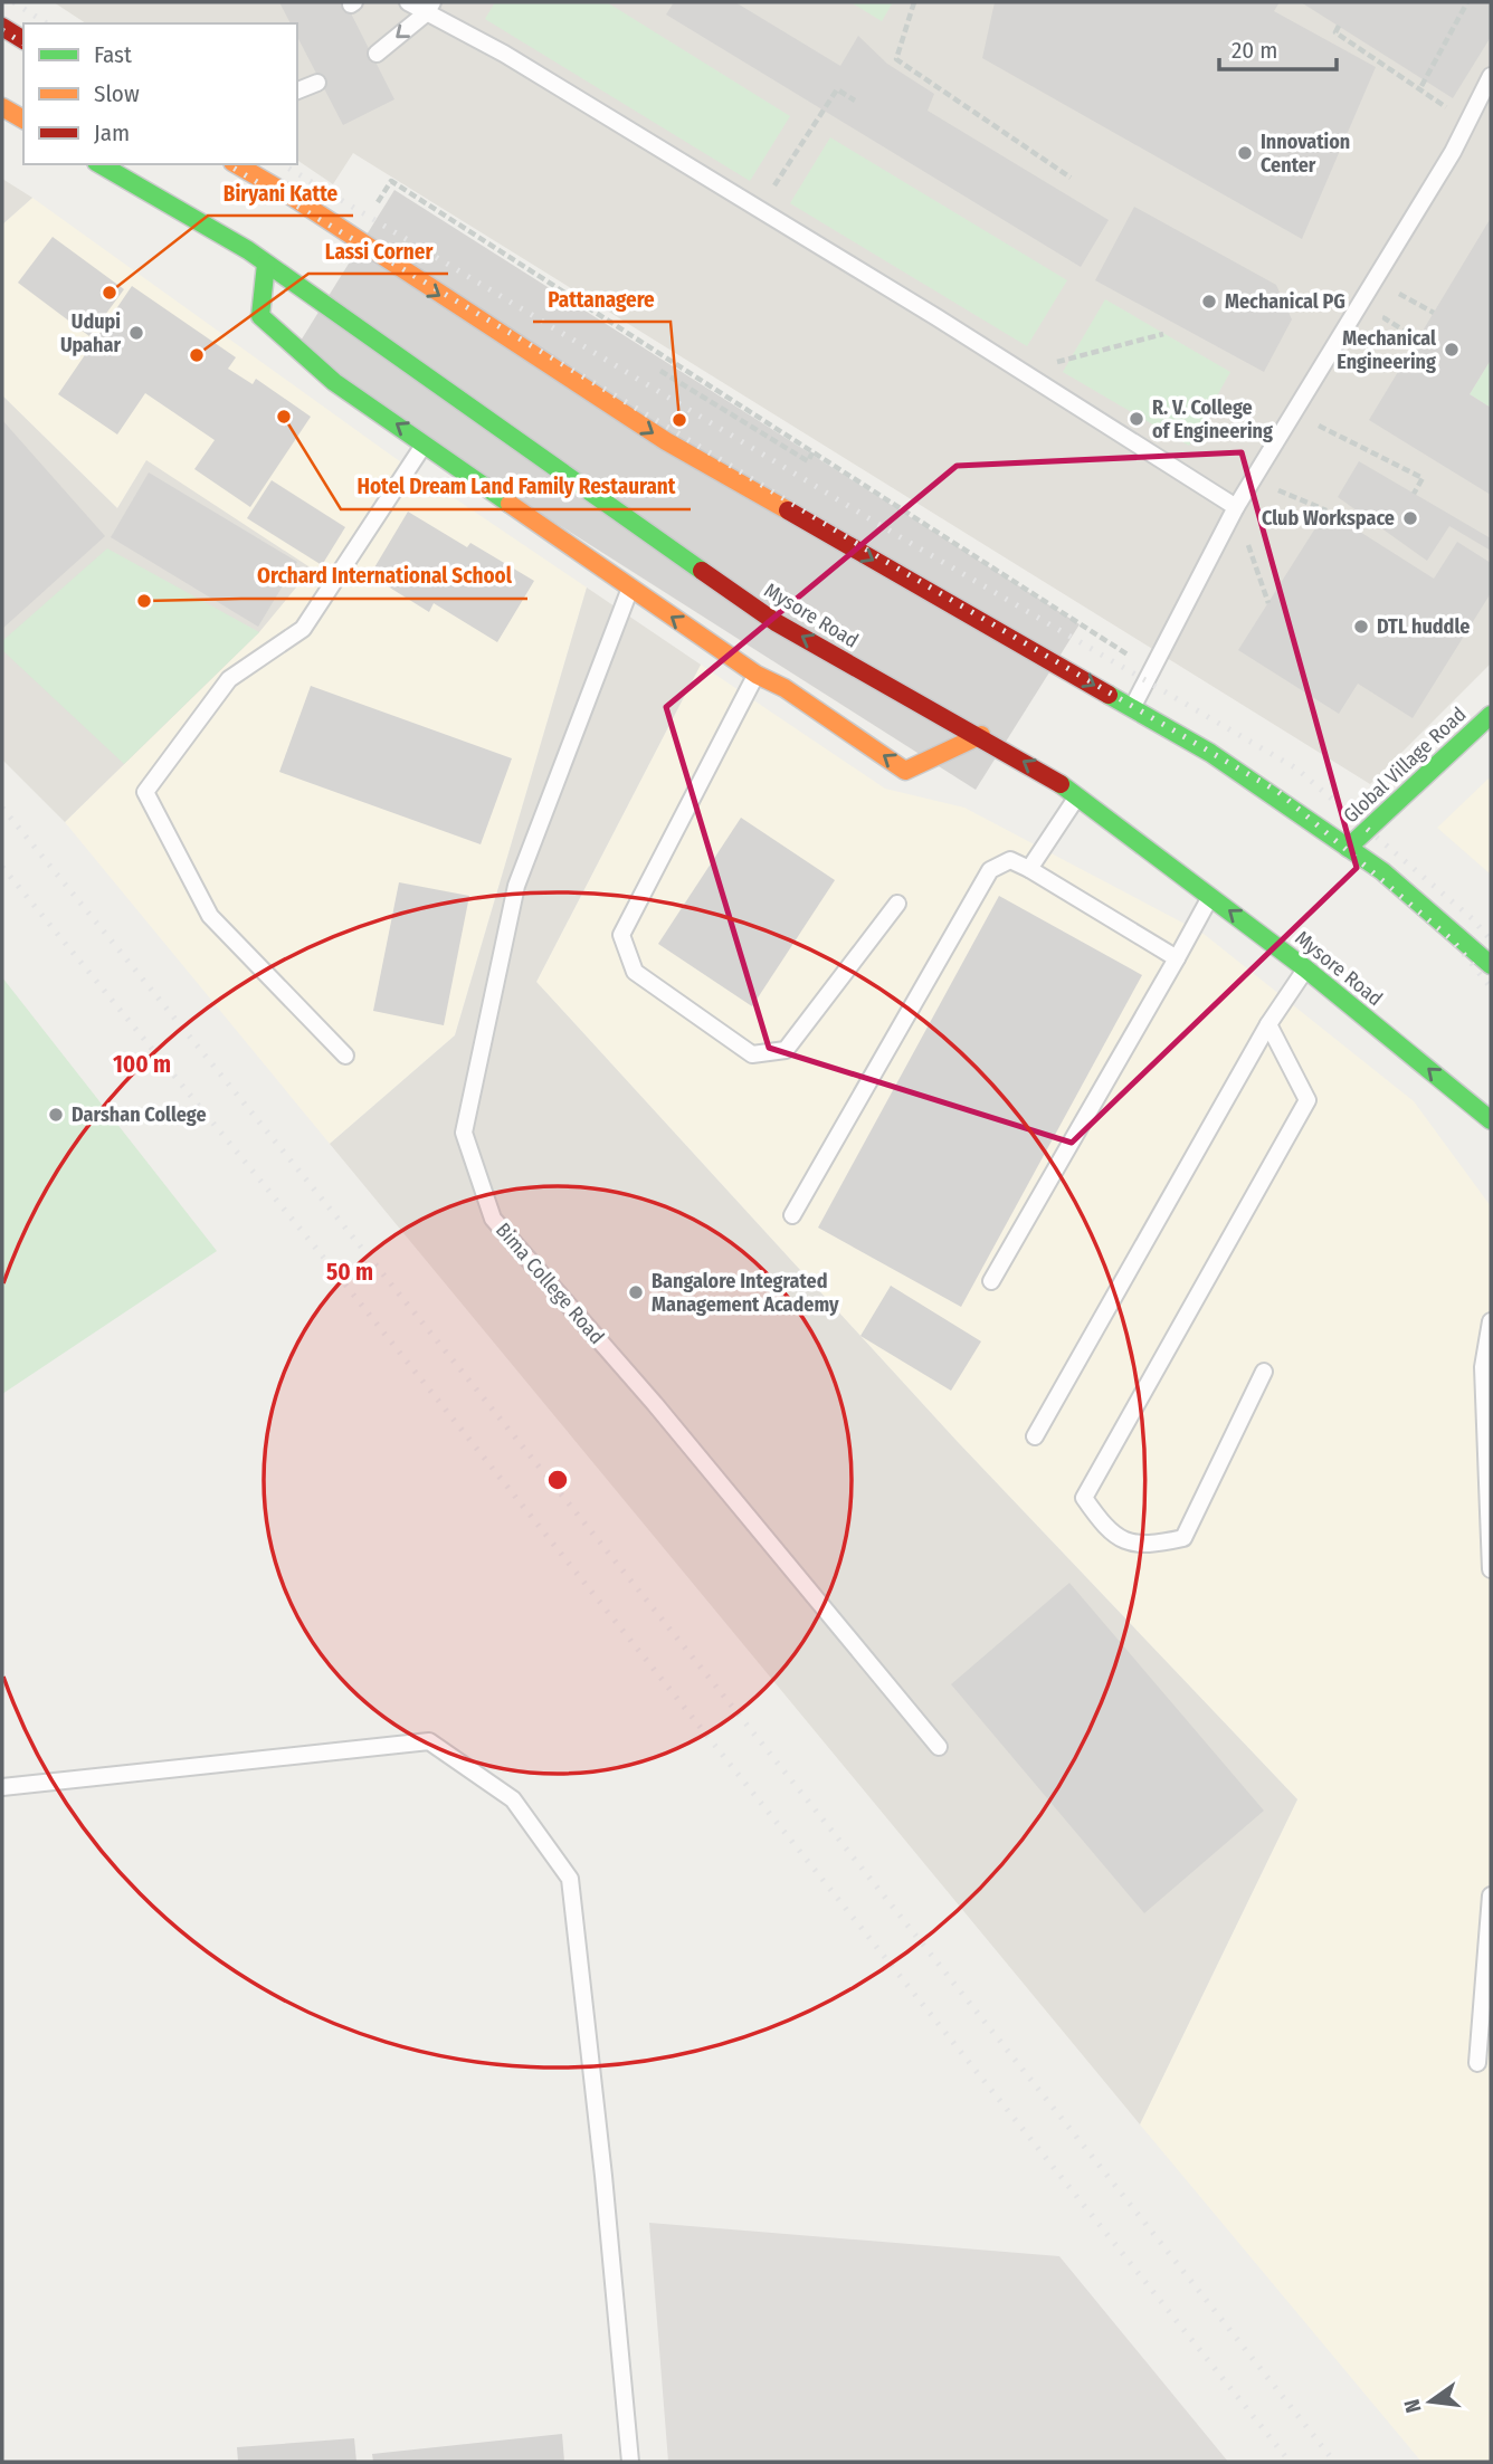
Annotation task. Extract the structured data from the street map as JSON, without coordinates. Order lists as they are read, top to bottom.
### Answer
{
  "streets": {
    "main road": ["Mysore Road", "Global Village Road"],
    "lane": ["Bima College Road"]
  },
  "places": [
    "Innovation Center",
    "Biryani Katte",
    "Mechanical PG",
    "Udupi Upahar",
    "Mechanical Engineering",
    "Lassi Corner",
    "Hotel Dream Land Family Restaurant",
    "R. V. College of Engineering",
    "Pattanagere",
    "Club Workspace",
    "Orchard International School",
    "DTL huddle",
    "Darshan College",
    "Bangalore Integrated Management Academy"
  ],
  "legend": ["Fast", "Slow", "Jam"],
  "scale_bar": "20 m",
  "north": "left",
  "rings": ["100 m", "50 m"]
}
